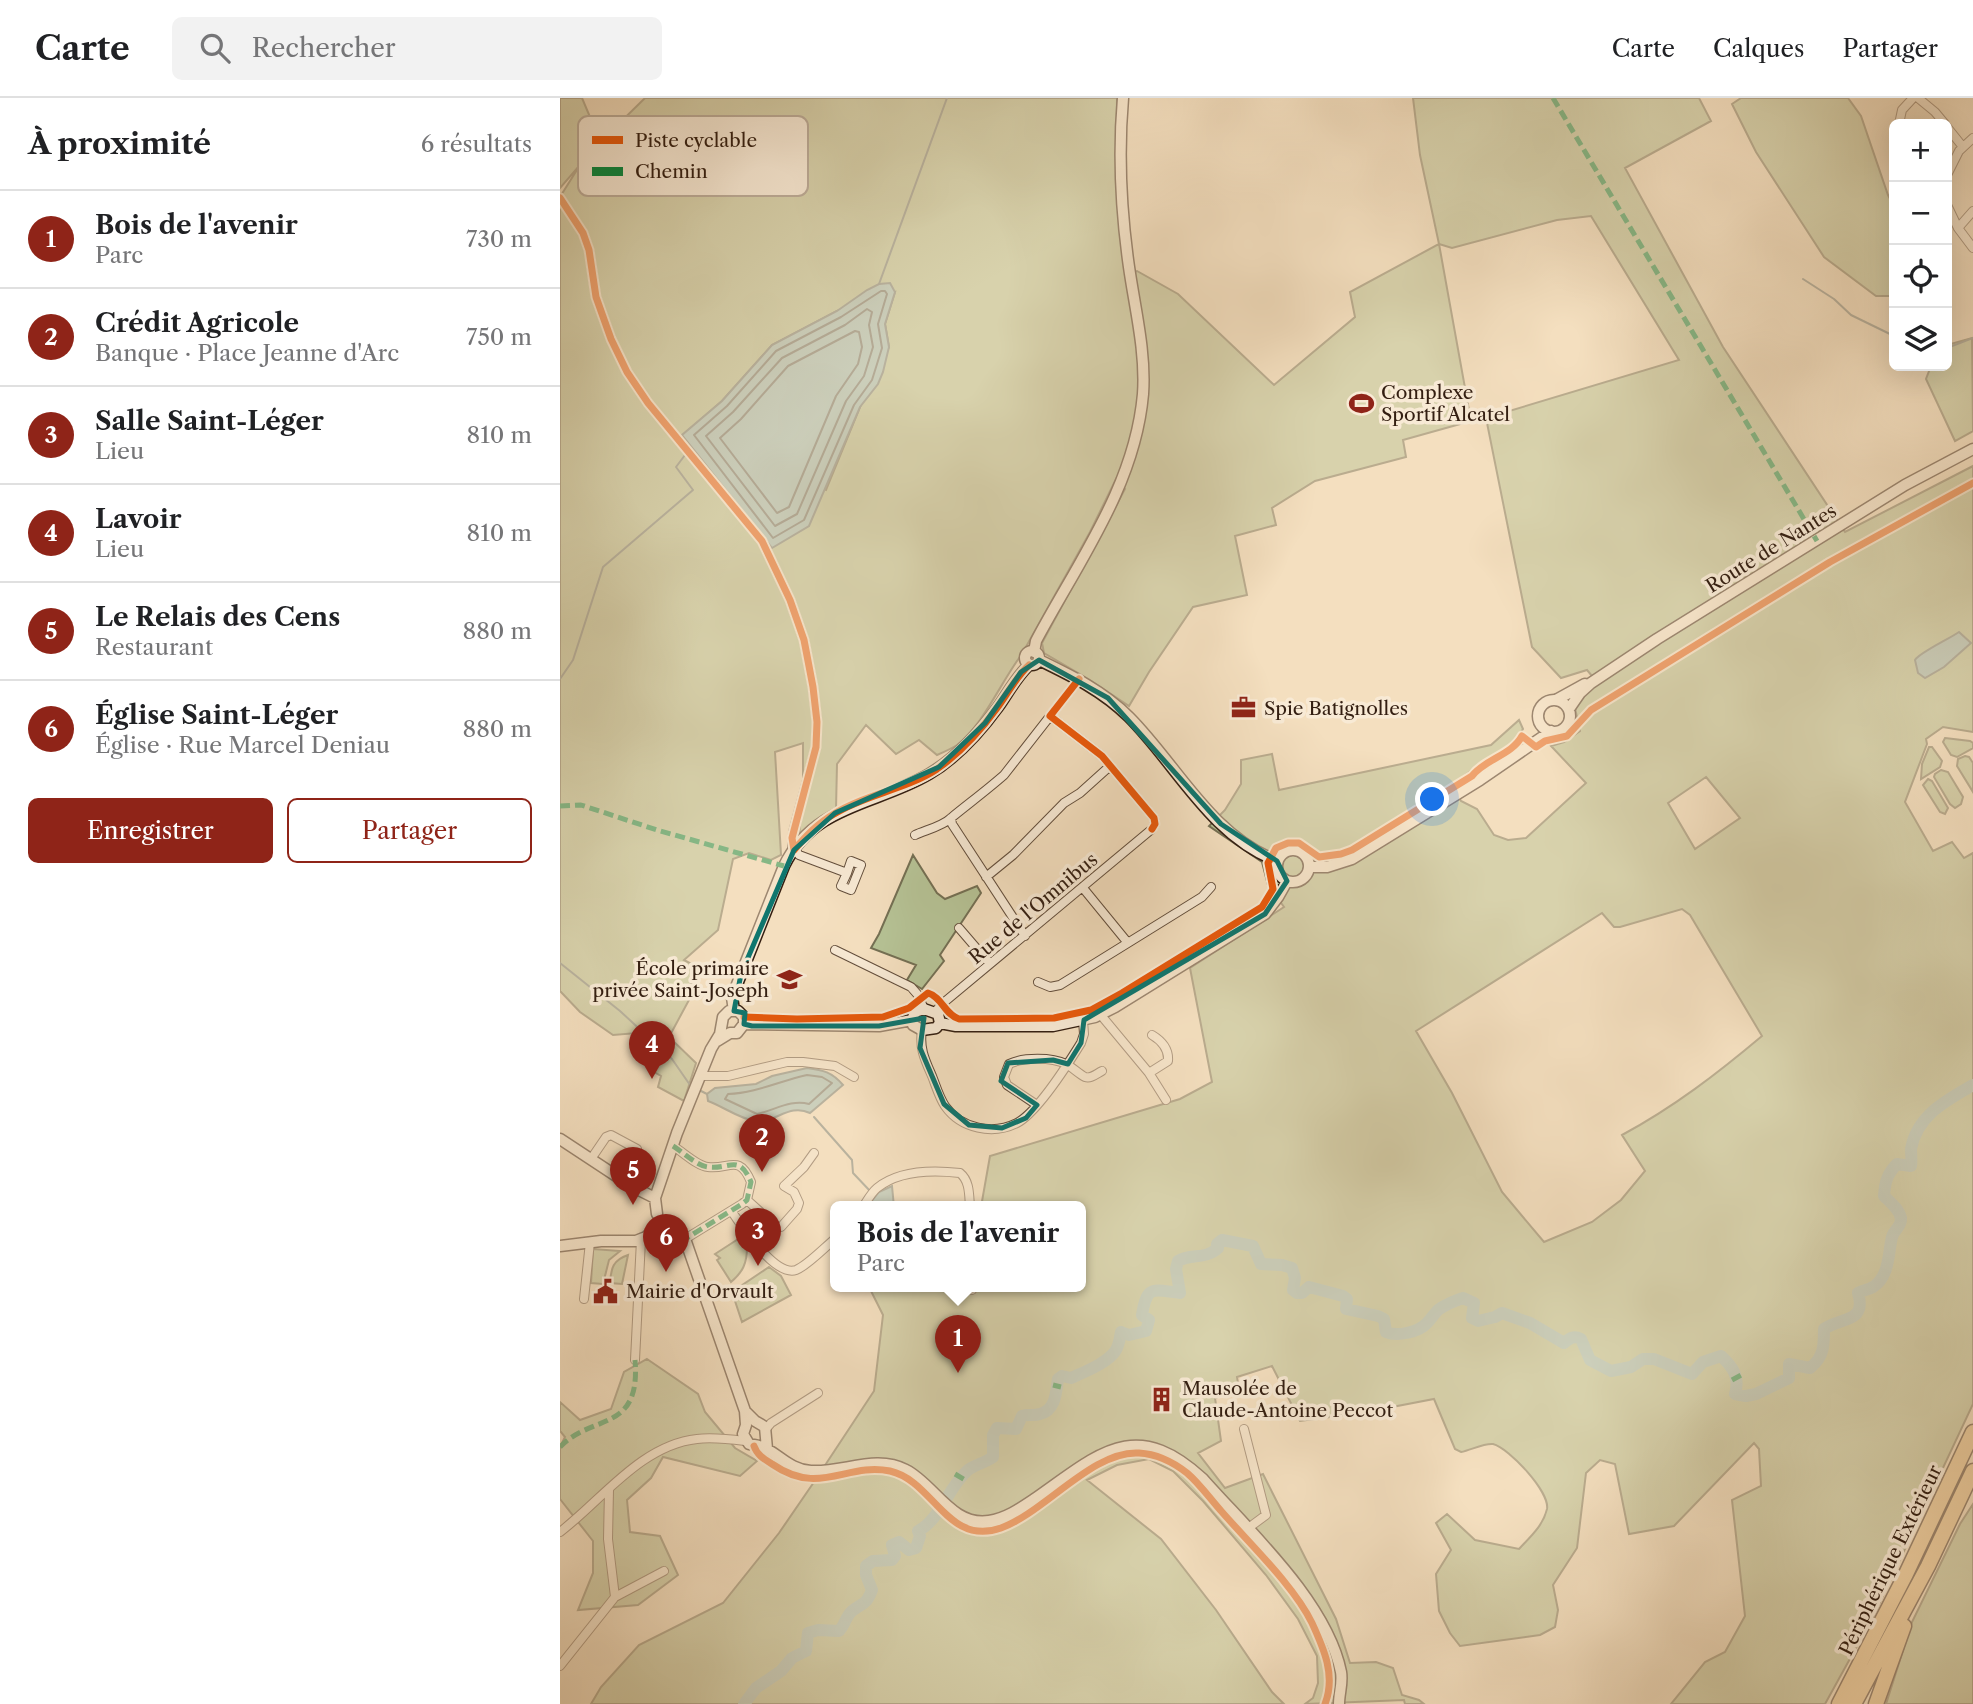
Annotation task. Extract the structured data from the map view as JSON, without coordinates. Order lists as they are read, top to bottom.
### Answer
{
  "streets": {
    "highway": ["Périphérique Extérieur"],
    "main road": ["Route de Nantes"],
    "street": ["Rue de l'Omnibus"]
  },
  "places": {
    "sports": ["Complexe Sportif Alcatel"],
    "office": ["Spie Batignolles"],
    "school or university": ["École primaire privée Saint-Joseph"],
    "public building": ["Mairie d'Orvault"],
    "building": ["Mausolée de Claude-Antoine Peccot"]
  },
  "legend": ["Piste cyclable", "Chemin"],
  "page": {
    "header": "Carte",
    "search": "Rechercher",
    "nav": ["Carte", "Calques", "Partager"],
    "heading": ["À proximité", "6 résultats"],
    "map_buttons": ["+", "−"],
    "list": [
      {
        "mark": "1",
        "name": "Bois de l'avenir",
        "note": "Parc",
        "value": "730 m"
      },
      {
        "mark": "2",
        "name": "Crédit Agricole",
        "note": "Banque · Place Jeanne d'Arc",
        "value": "750 m"
      },
      {
        "mark": "3",
        "name": "Salle Saint-Léger",
        "note": "Lieu",
        "value": "810 m"
      },
      {
        "mark": "4",
        "name": "Lavoir",
        "note": "Lieu",
        "value": "810 m"
      },
      {
        "mark": "5",
        "name": "Le Relais des Cens",
        "note": "Restaurant",
        "value": "880 m"
      },
      {
        "mark": "6",
        "name": "Église Saint-Léger",
        "note": "Église · Rue Marcel Deniau",
        "value": "880 m"
      }
    ],
    "buttons": ["Enregistrer", "Partager"],
    "pins": [
      "4",
      "2",
      "5",
      "3",
      "6",
      "1"
    ],
    "popup": ["Bois de l'avenir", "Parc"]
  }
}
